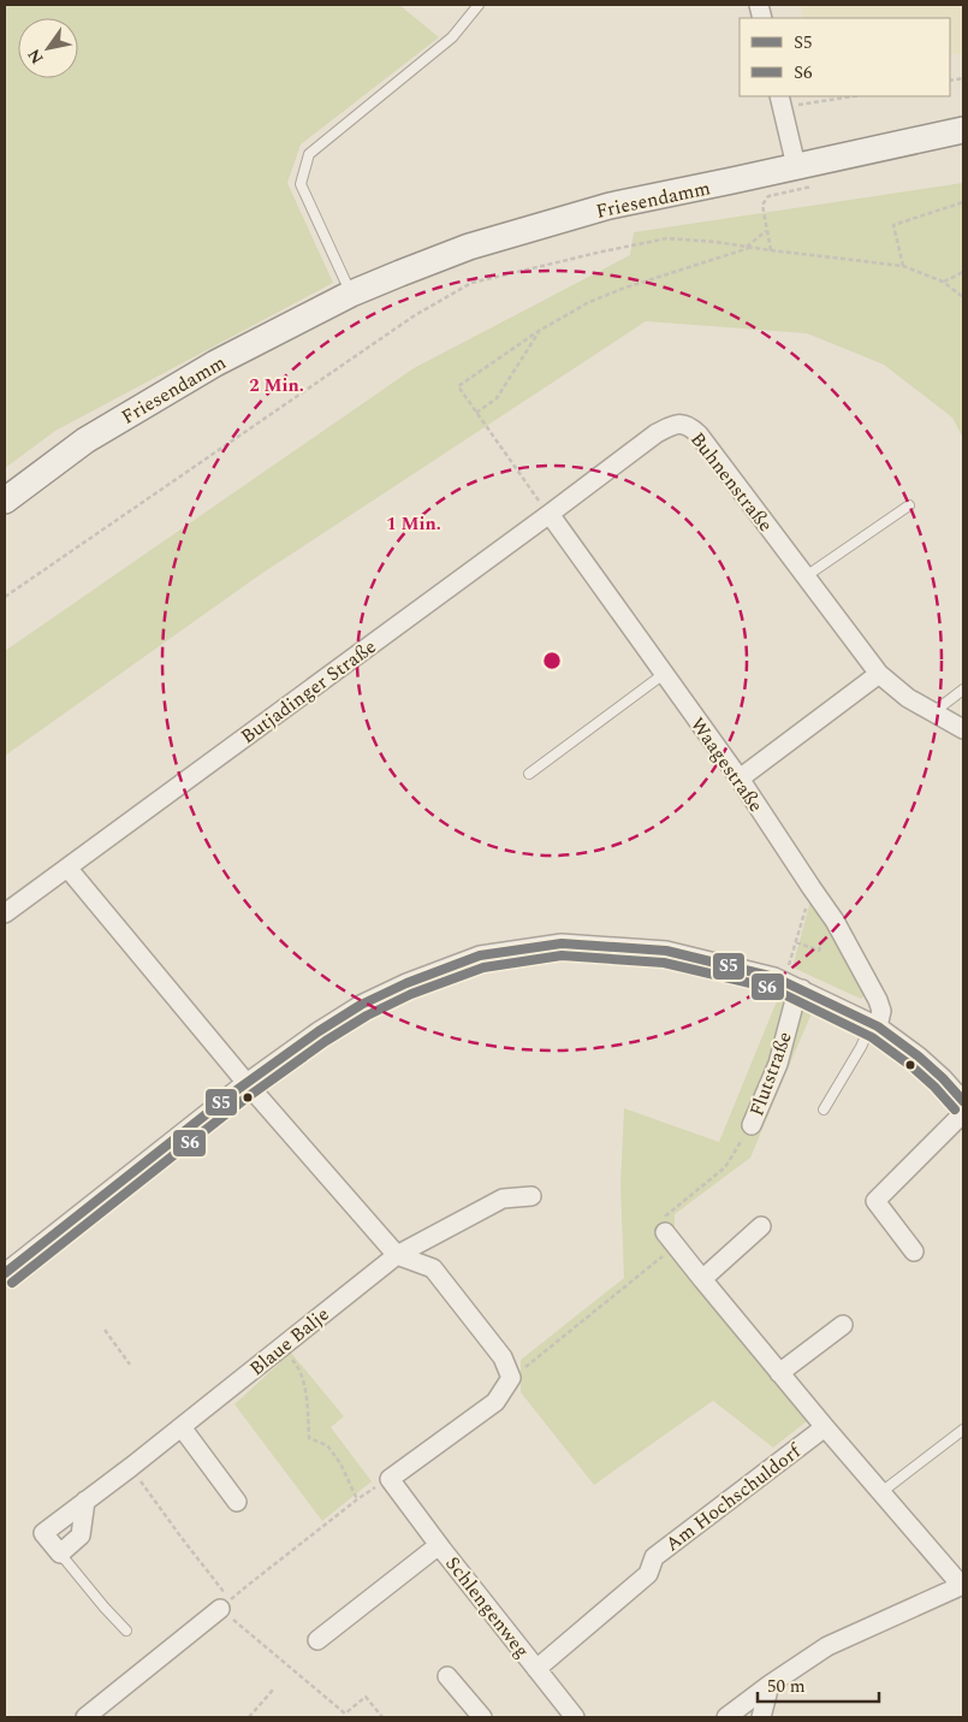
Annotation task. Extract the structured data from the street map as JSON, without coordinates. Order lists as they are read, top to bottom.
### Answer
{
  "streets": {
    "main road": ["Friesendamm"],
    "street": [
      "Buhnenstraße",
      "Butjadinger Straße",
      "Waagestraße",
      "Flutstraße",
      "Blaue Balje",
      "Am Hochschuldorf",
      "Schlengenweg"
    ]
  },
  "crossings": [
    ["Buhnenstraße", "Butjadinger Straße"],
    ["Buhnenstraße", "Waagestraße"],
    ["Butjadinger Straße", "Waagestraße"],
    ["Am Hochschuldorf", "Schlengenweg"]
  ],
  "lines": ["transit line S5", "transit line S6"],
  "legend": ["S5", "S6"],
  "scale_bar": "50 m",
  "north": "bottom left",
  "rings": ["2 Min.", "1 Min."]
}
